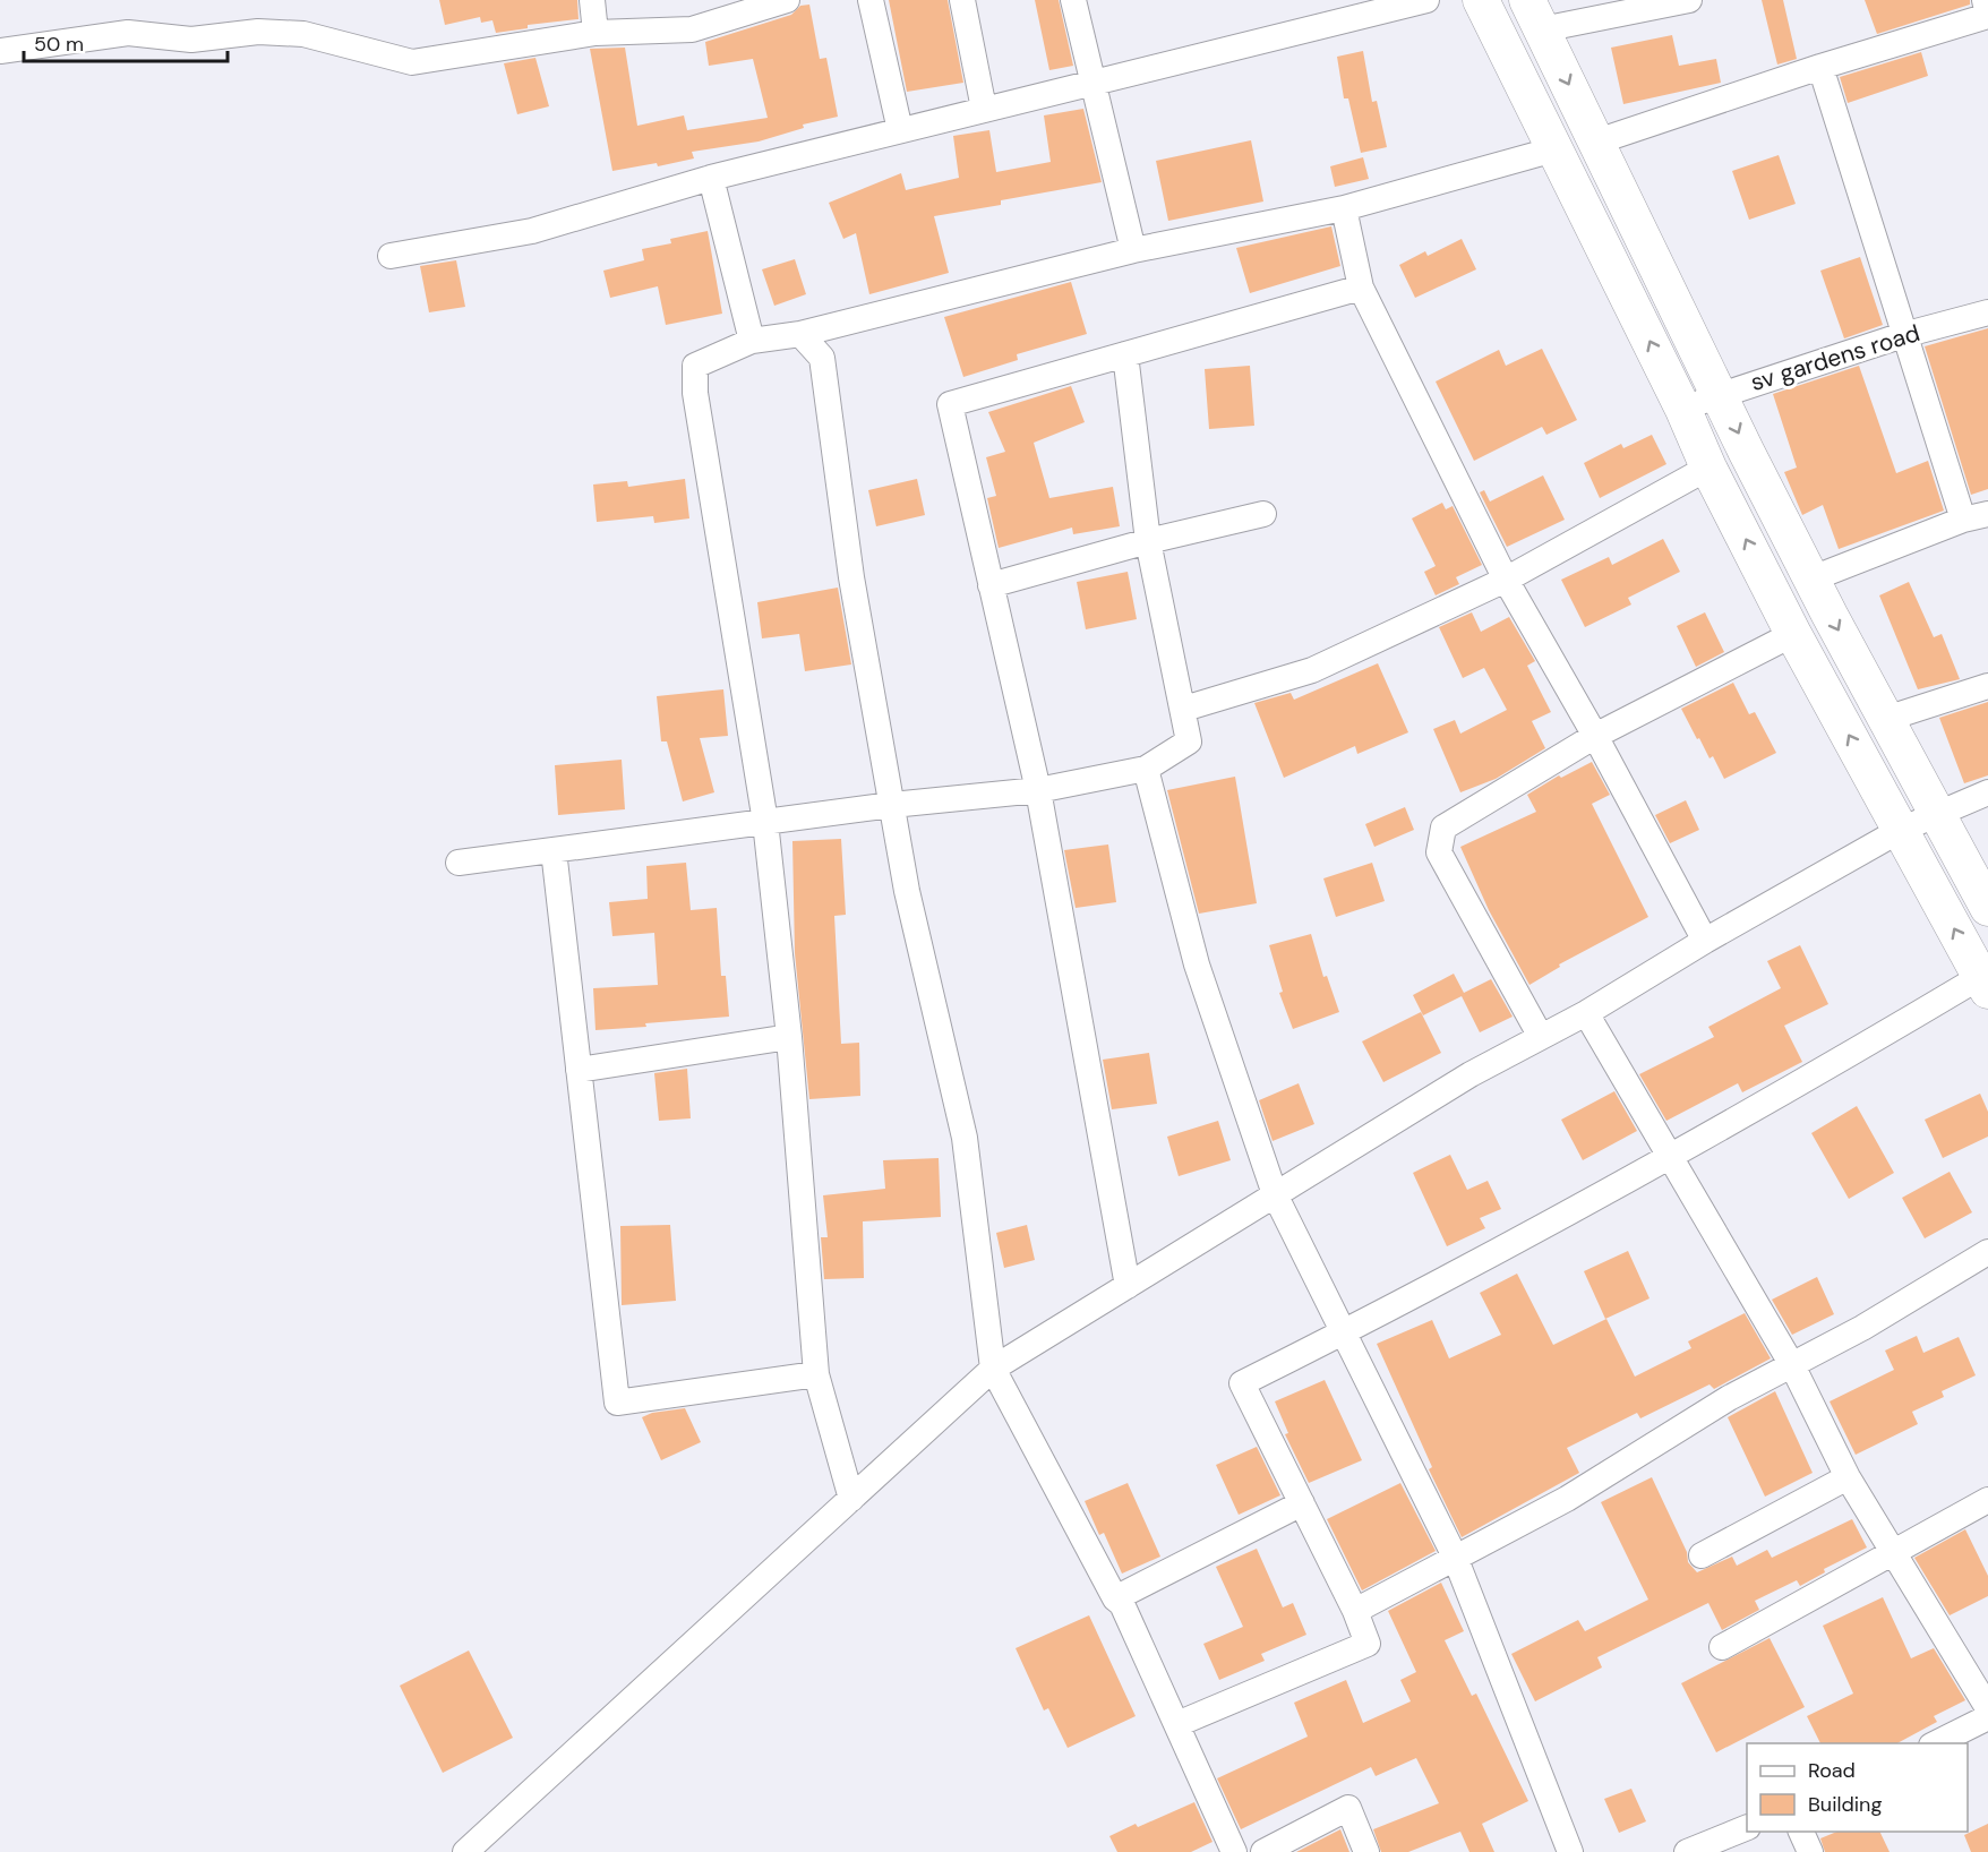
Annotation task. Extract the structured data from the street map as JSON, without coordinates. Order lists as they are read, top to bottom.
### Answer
{
  "streets": {
    "street": ["sv gardens road"]
  },
  "legend": ["Road", "Building"],
  "scale_bar": "50 m"
}
